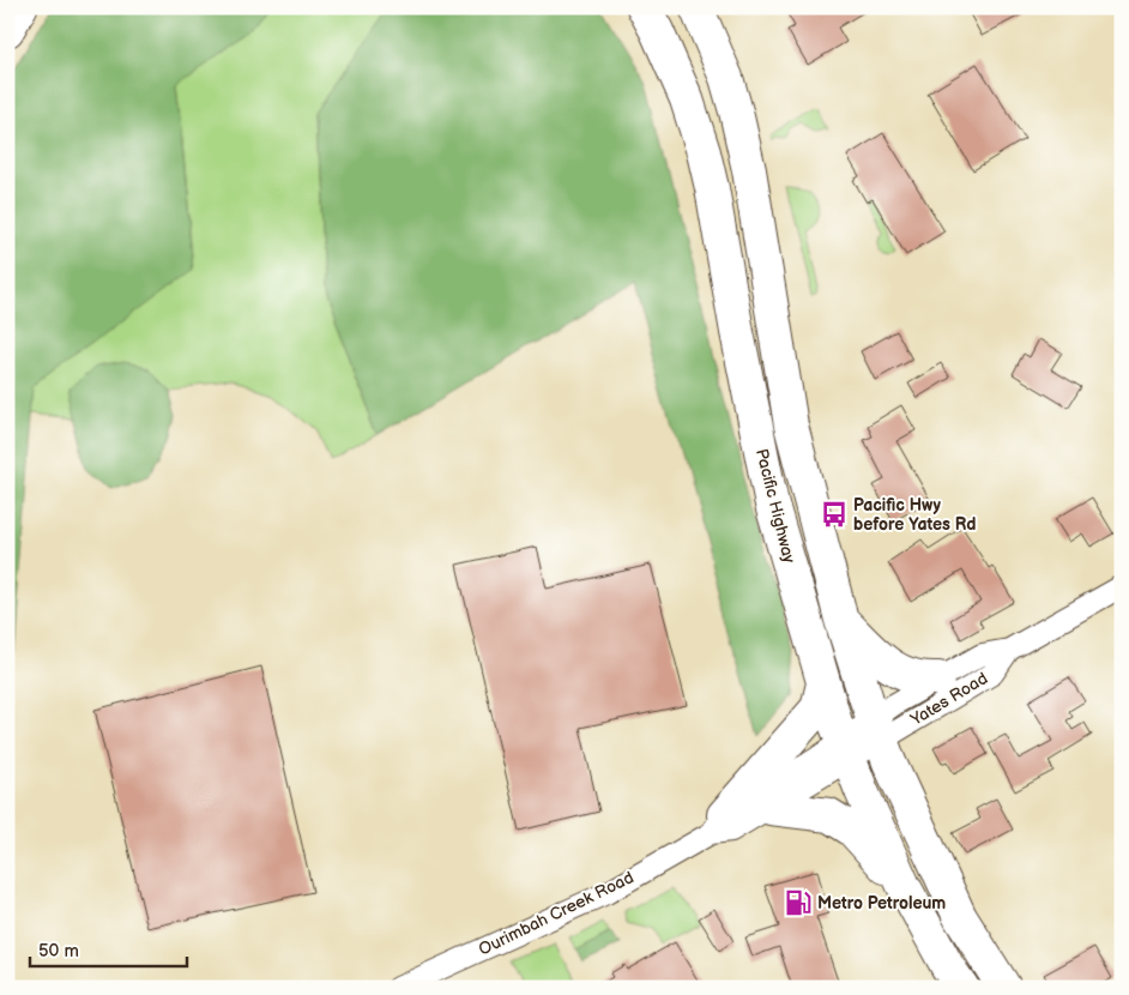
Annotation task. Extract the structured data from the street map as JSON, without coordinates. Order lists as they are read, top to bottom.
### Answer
{
  "streets": {
    "main road": ["Pacific Highway"],
    "street": ["Yates Road", "Ourimbah Creek Road"]
  },
  "crossings": [
    ["Pacific Highway", "Yates Road"],
    ["Pacific Highway", "Ourimbah Creek Road"],
    ["Yates Road", "Ourimbah Creek Road"]
  ],
  "places": {
    "bus stop": ["Pacific Hwy before Yates Rd"],
    "fuel station": ["Metro Petroleum"]
  },
  "scale_bar": "50 m"
}
